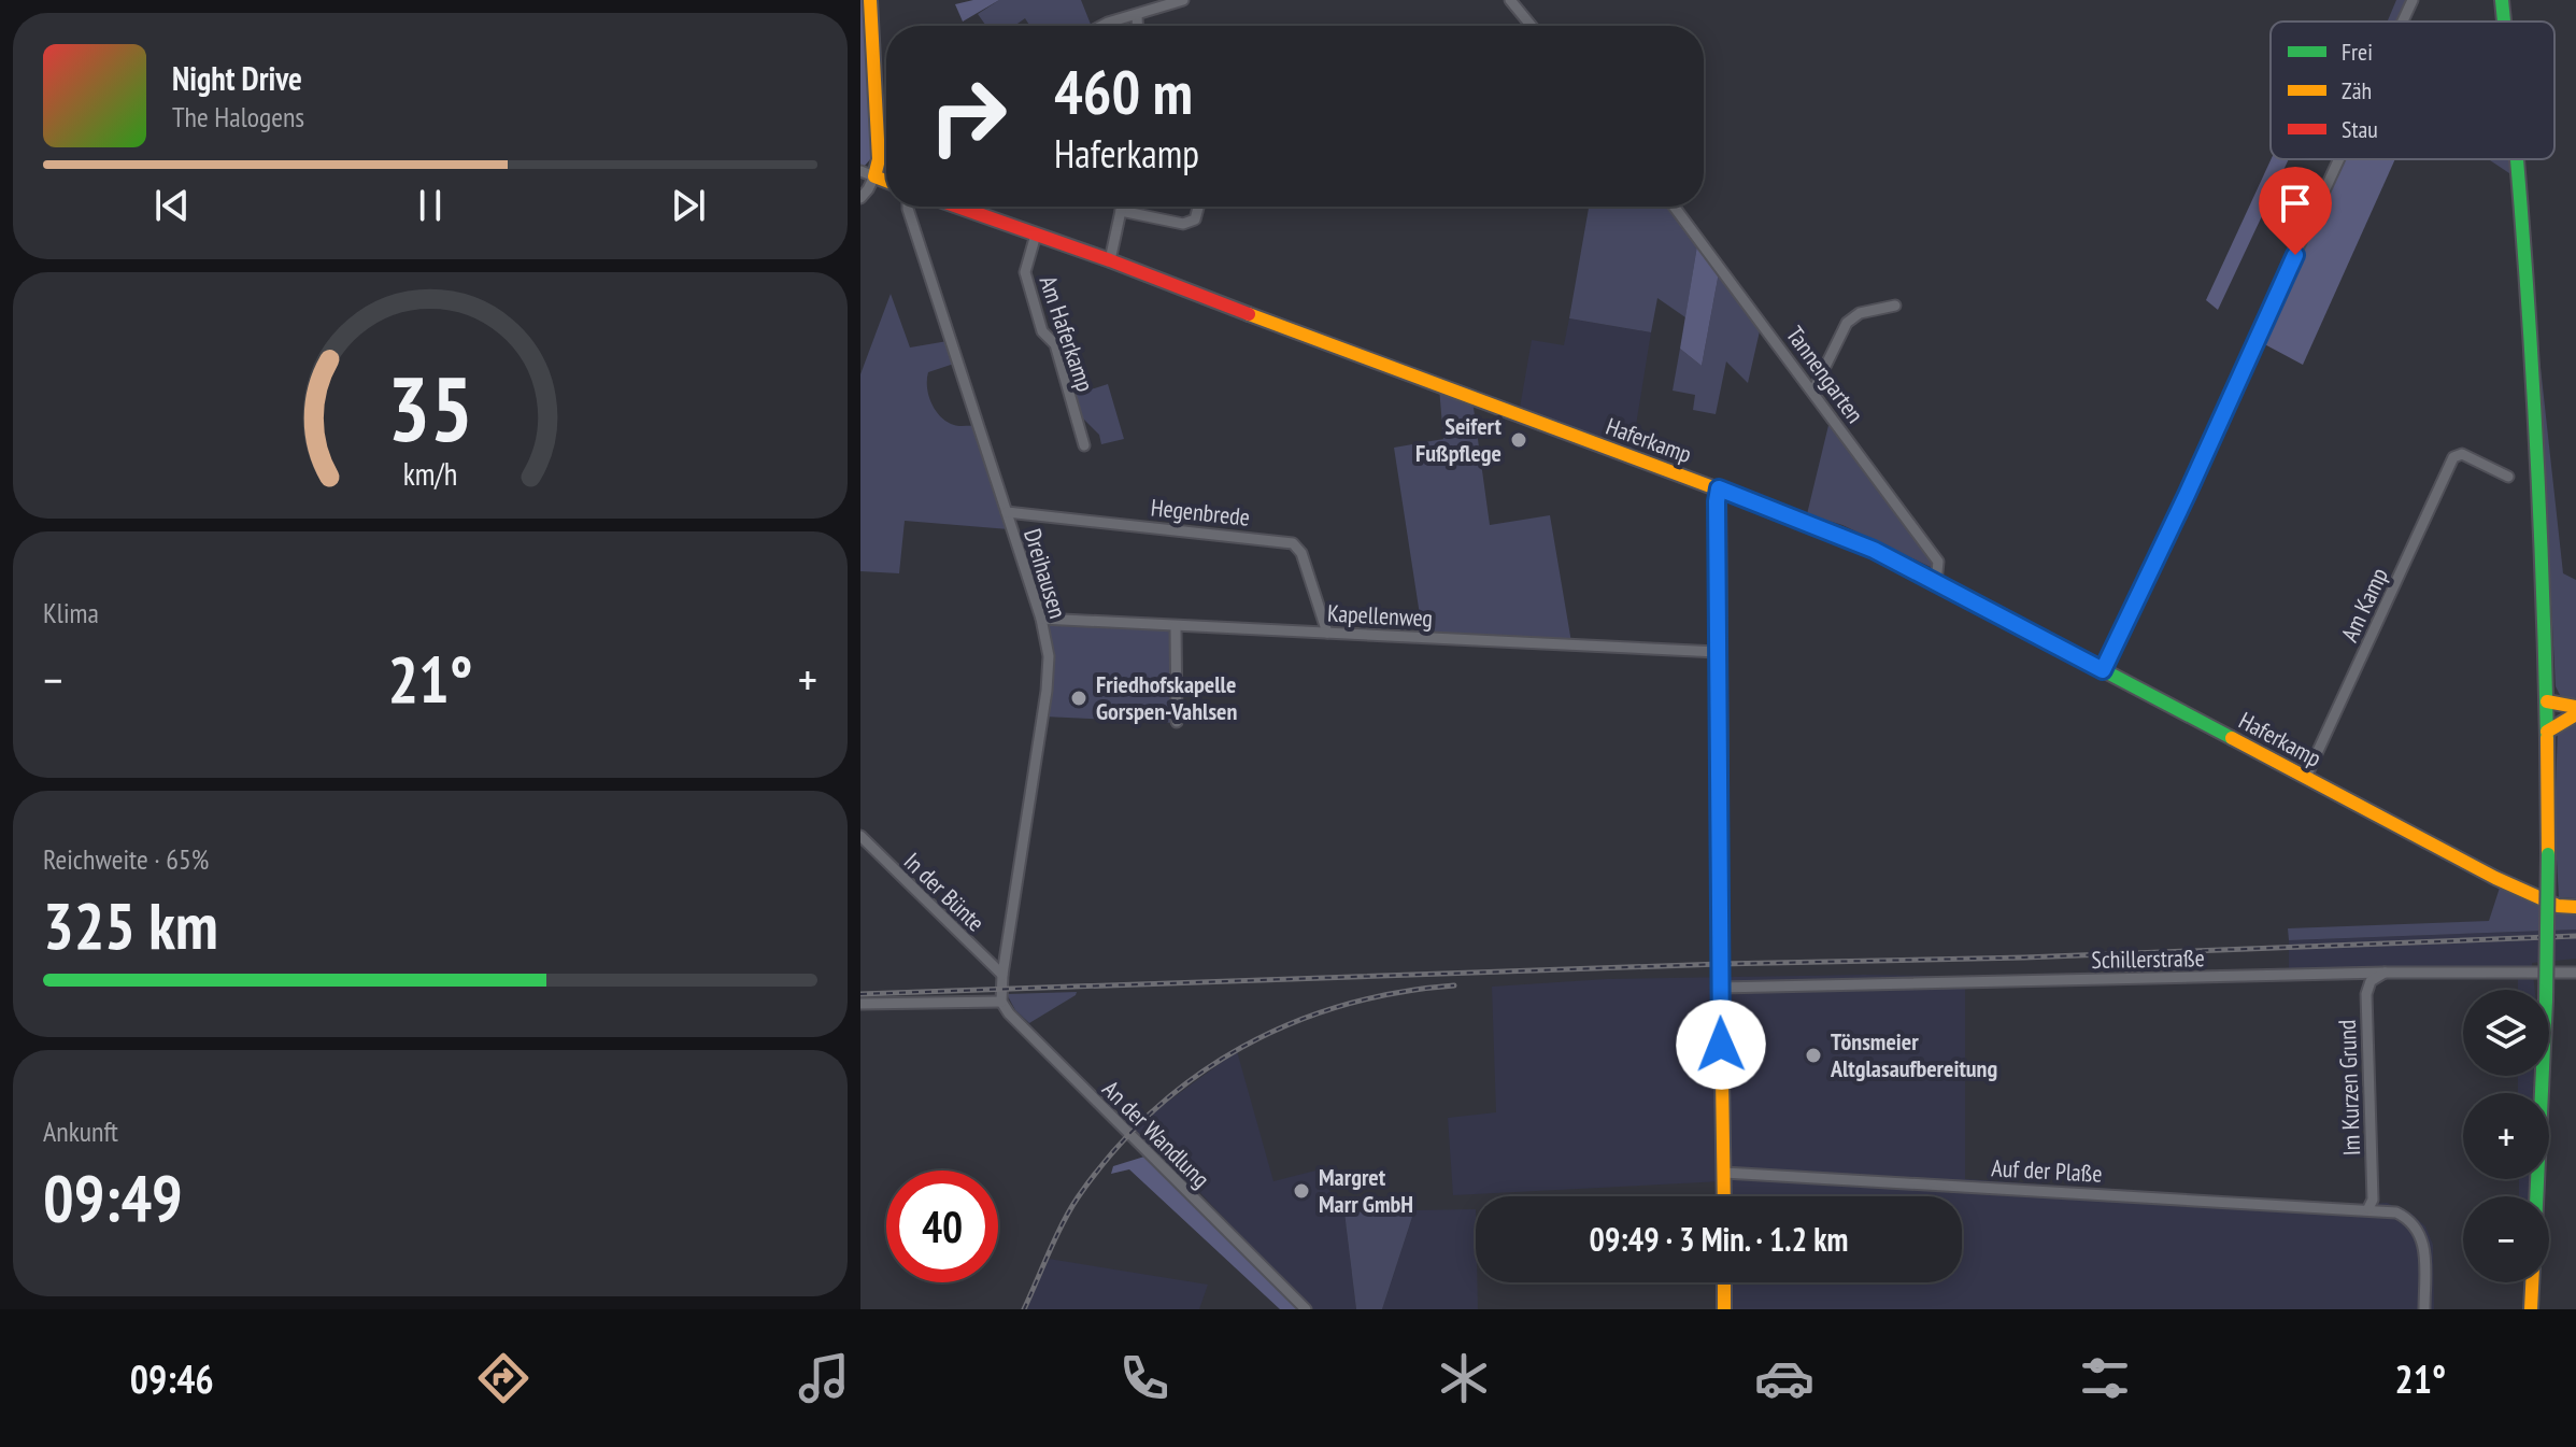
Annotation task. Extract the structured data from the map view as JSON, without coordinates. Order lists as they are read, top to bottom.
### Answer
{
  "streets": {
    "street": [
      "Am Haferkamp",
      "Tannengarten",
      "Haferkamp",
      "Hegenbrede",
      "Dreihausen",
      "Am Kamp",
      "Kapellenweg",
      "In der Bünte",
      "Schillerstraße",
      "Im Kurzen Grund",
      "An der Wandlung",
      "Auf der Plaße"
    ]
  },
  "crossings": [
    ["Am Haferkamp", "Haferkamp"],
    ["Tannengarten", "Haferkamp"],
    ["Haferkamp", "Am Kamp"],
    ["Hegenbrede", "Dreihausen"],
    ["Hegenbrede", "Kapellenweg"],
    ["Dreihausen", "Kapellenweg"],
    ["Dreihausen", "In der Bünte"],
    ["Schillerstraße", "Im Kurzen Grund"],
    ["Im Kurzen Grund", "Auf der Plaße"]
  ],
  "places": [
    "Seifert Fußpflege",
    "Friedhofskapelle Gorspen-Vahlsen",
    "Tönsmeier Altglasaufbereitung",
    "Margret Marr GmbH"
  ],
  "legend": ["Frei", "Zäh", "Stau"],
  "page": {
    "turn": ["460 m", "Haferkamp"],
    "song": ["Night Drive", "The Halogens"],
    "tile": [
      "Klima",
      ["Reichweite · 65%", "325 km"],
      ["Ankunft", "09:49"]
    ],
    "heat": ["−", "21°", "+"],
    "map_buttons": ["+", "−"],
    "limit": "40",
    "trip": "09:49 · 3 Min. · 1.2 km",
    "tabs": ["09:46", "21°"],
    "gauge": ["35", "km/h"]
  }
}
